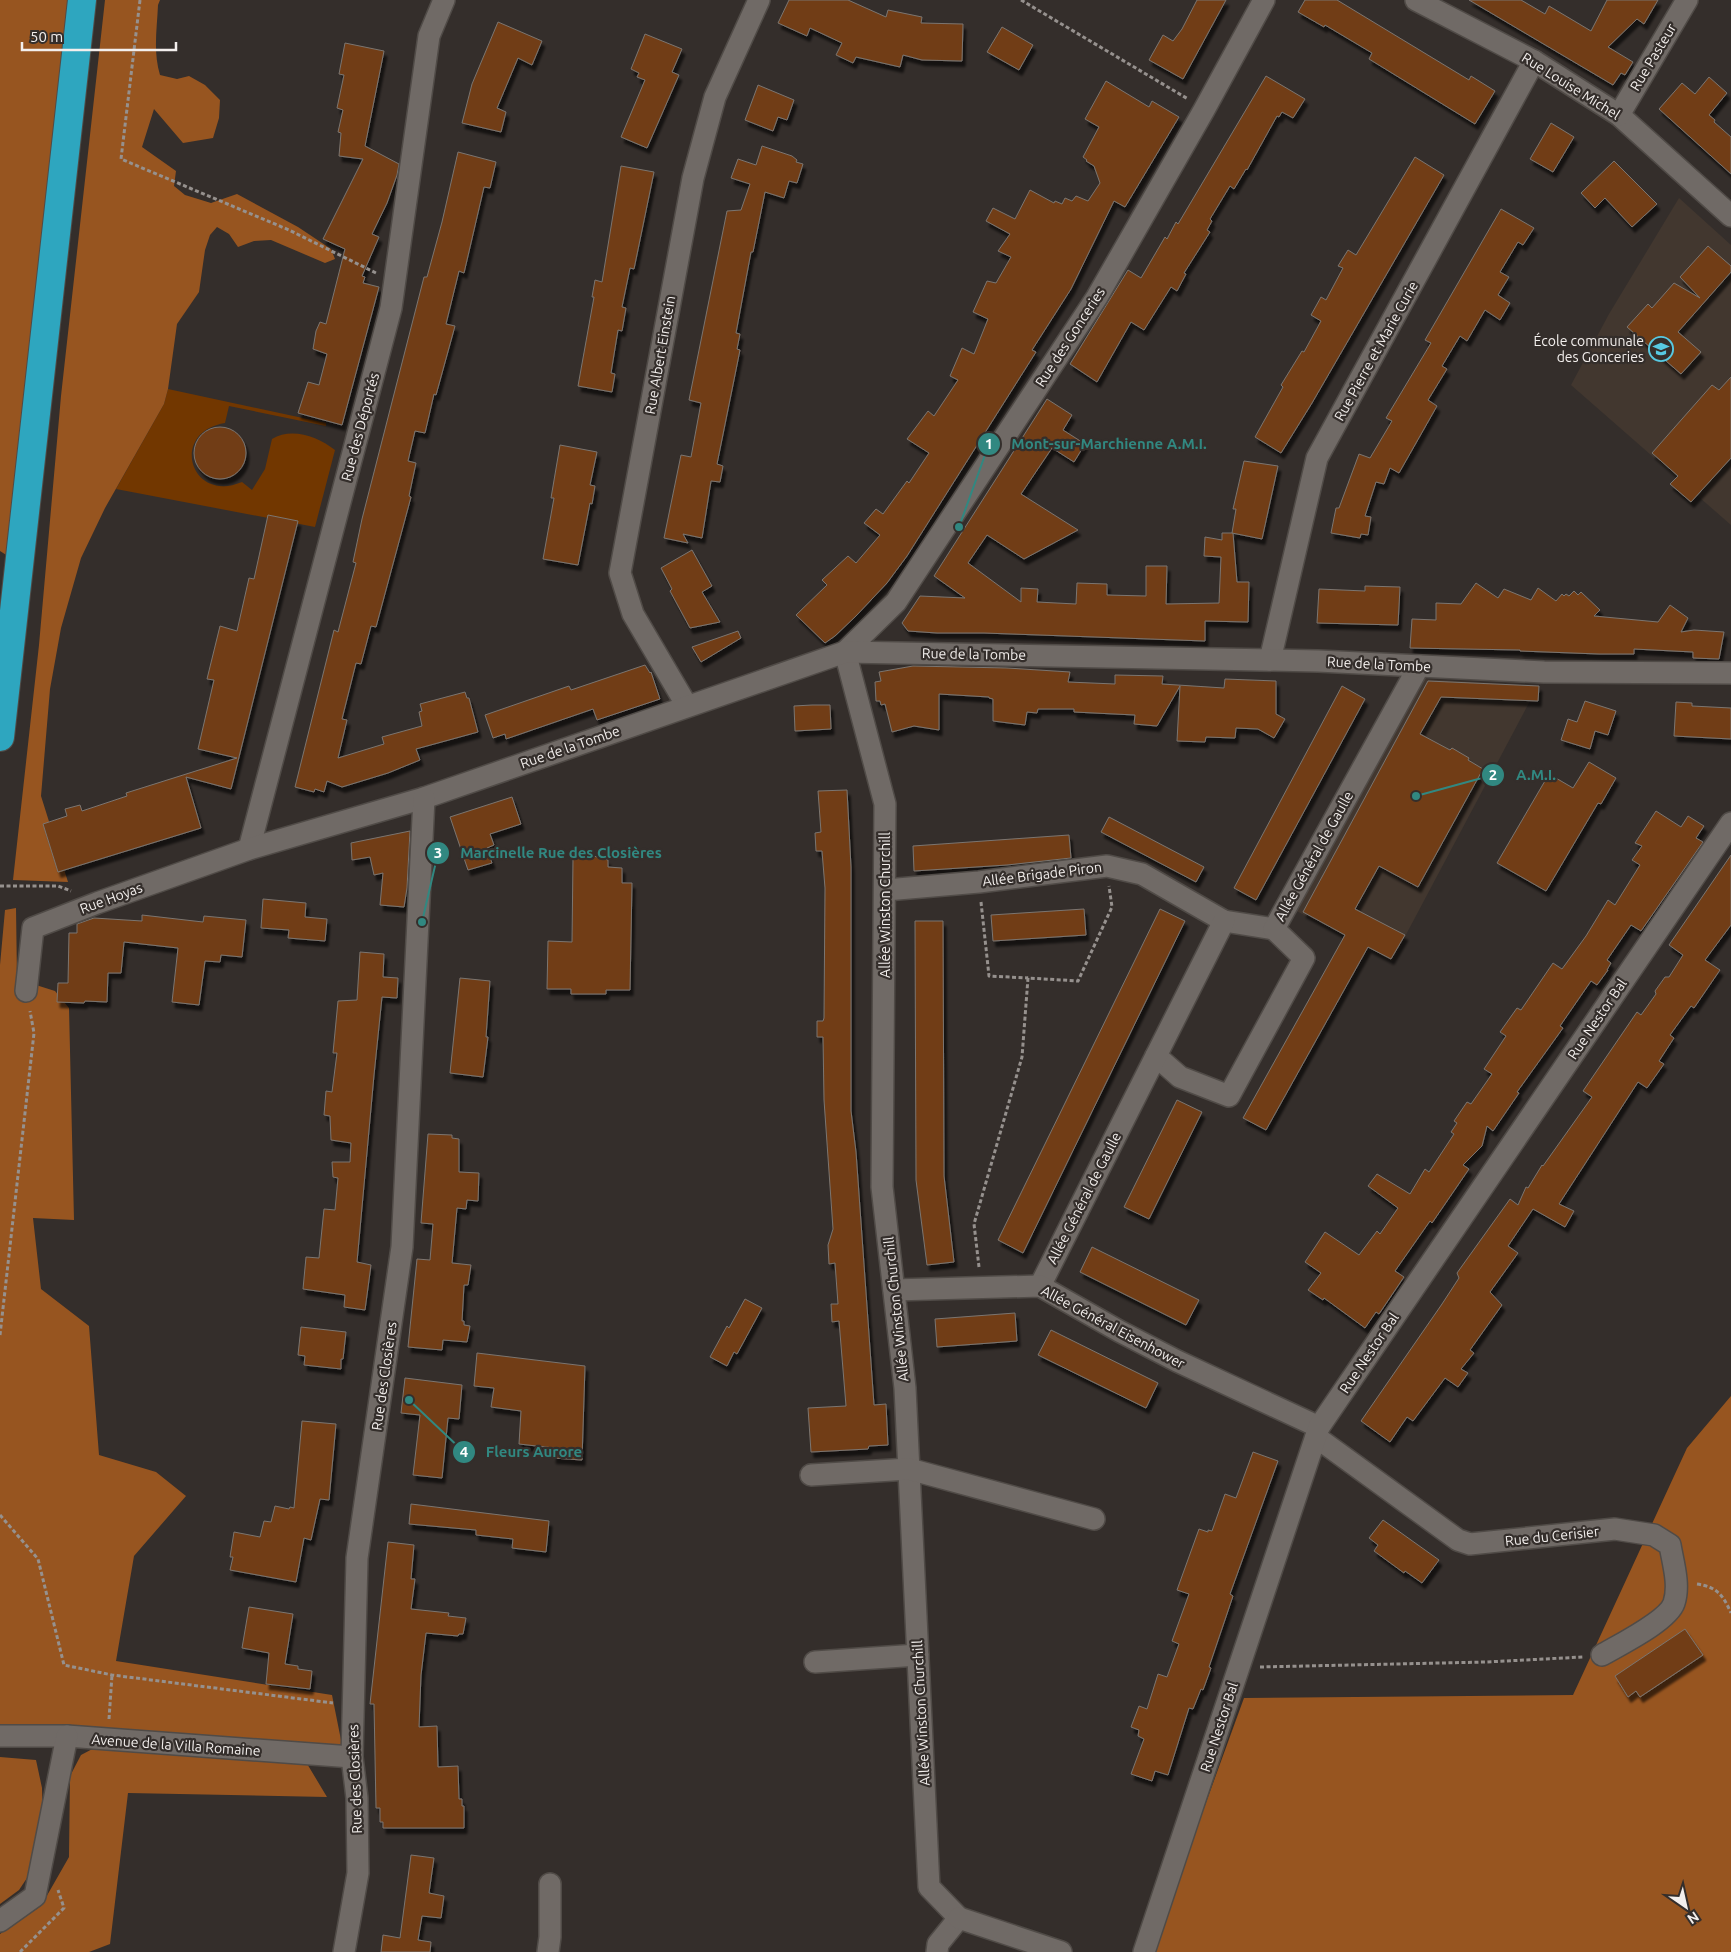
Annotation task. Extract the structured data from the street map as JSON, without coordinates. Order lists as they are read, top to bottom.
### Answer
{
  "streets": {
    "street": [
      "Rue Pasteur",
      "Rue Louise Michel",
      "Rue des Gonceries",
      "Rue Pierre et Marie Curie",
      "Rue Albert Einstein",
      "Rue des Déportés",
      "Rue de la Tombe",
      "Allée Général de Gaulle",
      "Allée Brigade Piron",
      "Rue Hoyas",
      "Allée Winston Churchill",
      "Rue Nestor Bal",
      "Allée Général Eisenhower",
      "Rue des Closières",
      "Rue du Cerisier",
      "Avenue de la Villa Romaine"
    ]
  },
  "crossings": [
    ["Rue Pasteur", "Rue Louise Michel"],
    ["Rue Louise Michel", "Rue Pierre et Marie Curie"],
    ["Rue des Gonceries", "Rue de la Tombe"],
    ["Rue des Gonceries", "Allée Winston Churchill"],
    ["Rue Pierre et Marie Curie", "Rue de la Tombe"],
    ["Rue Albert Einstein", "Rue de la Tombe"],
    ["Rue des Déportés", "Rue de la Tombe"],
    ["Rue des Déportés", "Rue Hoyas"],
    ["Rue de la Tombe", "Allée Général de Gaulle"],
    ["Rue de la Tombe", "Rue Hoyas"],
    ["Rue de la Tombe", "Allée Winston Churchill"],
    ["Rue de la Tombe", "Rue des Closières"],
    ["Allée Général de Gaulle", "Allée Brigade Piron"],
    ["Allée Général de Gaulle", "Allée Général Eisenhower"],
    ["Allée Brigade Piron", "Allée Winston Churchill"],
    ["Allée Winston Churchill", "Allée Général Eisenhower"],
    ["Rue Nestor Bal", "Allée Général Eisenhower"],
    ["Rue Nestor Bal", "Rue du Cerisier"],
    ["Allée Général Eisenhower", "Rue du Cerisier"],
    ["Rue des Closières", "Avenue de la Villa Romaine"]
  ],
  "places": {
    "school or university": ["École communale des Gonceries"],
    "other": [
      "Mont-sur-Marchienne A.M.I.",
      "A.M.I.",
      "Marcinelle Rue des Closières",
      "Fleurs Aurore"
    ]
  },
  "scale_bar": "50 m",
  "north": "bottom right"
}
